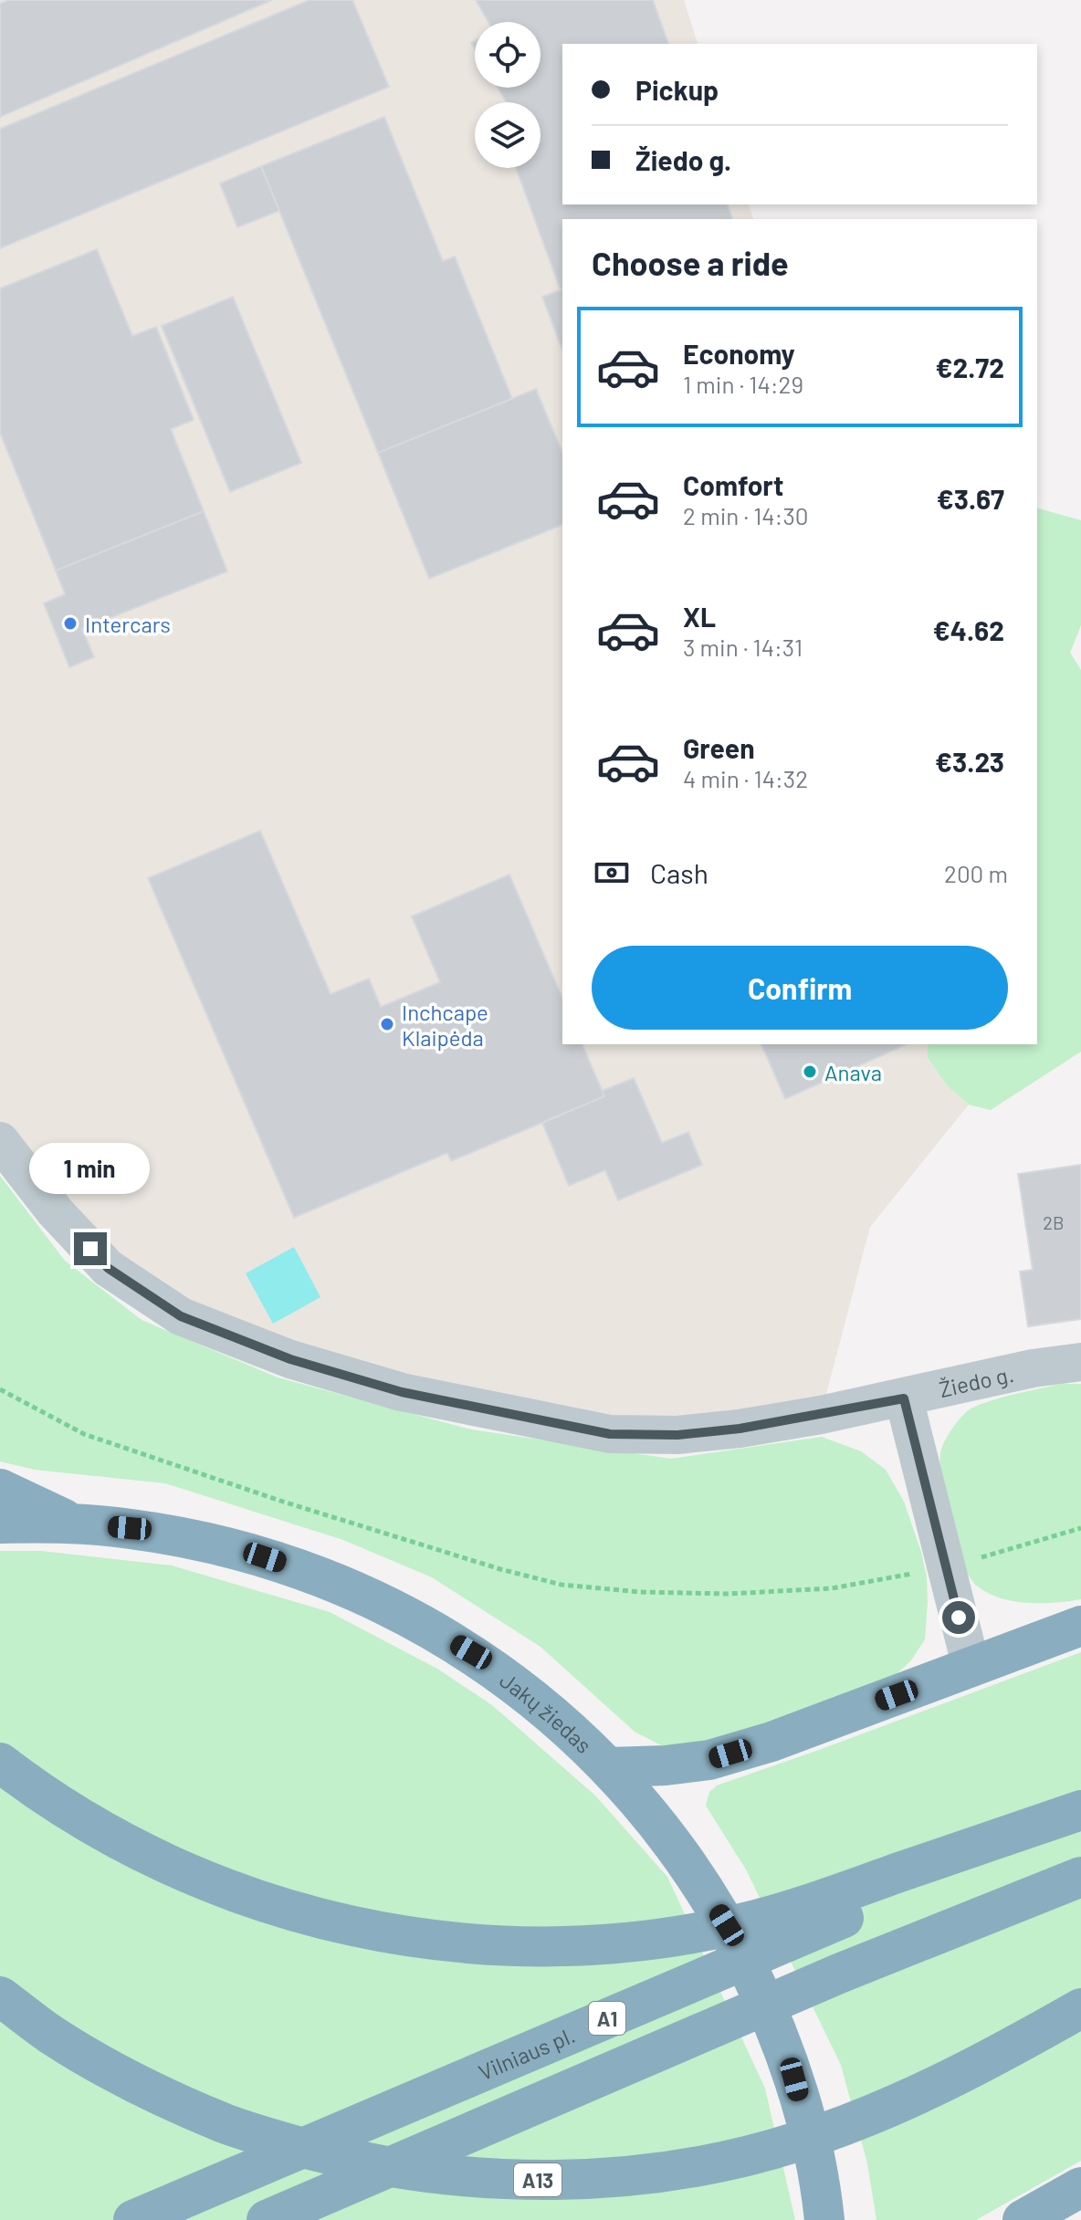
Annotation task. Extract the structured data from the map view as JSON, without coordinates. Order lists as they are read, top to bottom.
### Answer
{
  "streets": {
    "highway": [
      "Jakų žiedas",
      "A1",
      "Vilniaus pl.",
      "A13"
    ],
    "street": ["Žiedo g."]
  },
  "places": ["Intercars", "Inchcape Klaipėda", "Anava"],
  "house_numbers": ["2B"],
  "page": {
    "banner": ["Pickup", "Žiedo g."],
    "heading": "Choose a ride",
    "list": [
      {
        "name": "Economy",
        "note": "1 min · 14:29",
        "value": "€2.72"
      },
      {
        "name": "Comfort",
        "note": "2 min · 14:30",
        "value": "€3.67"
      },
      {
        "name": "XL",
        "note": "3 min · 14:31",
        "value": "€4.62"
      },
      {
        "name": "Green",
        "note": "4 min · 14:32",
        "value": "€3.23"
      }
    ],
    "pay": ["Cash", "200 m"],
    "buttons": "Confirm",
    "bubble": "1 min"
  }
}
